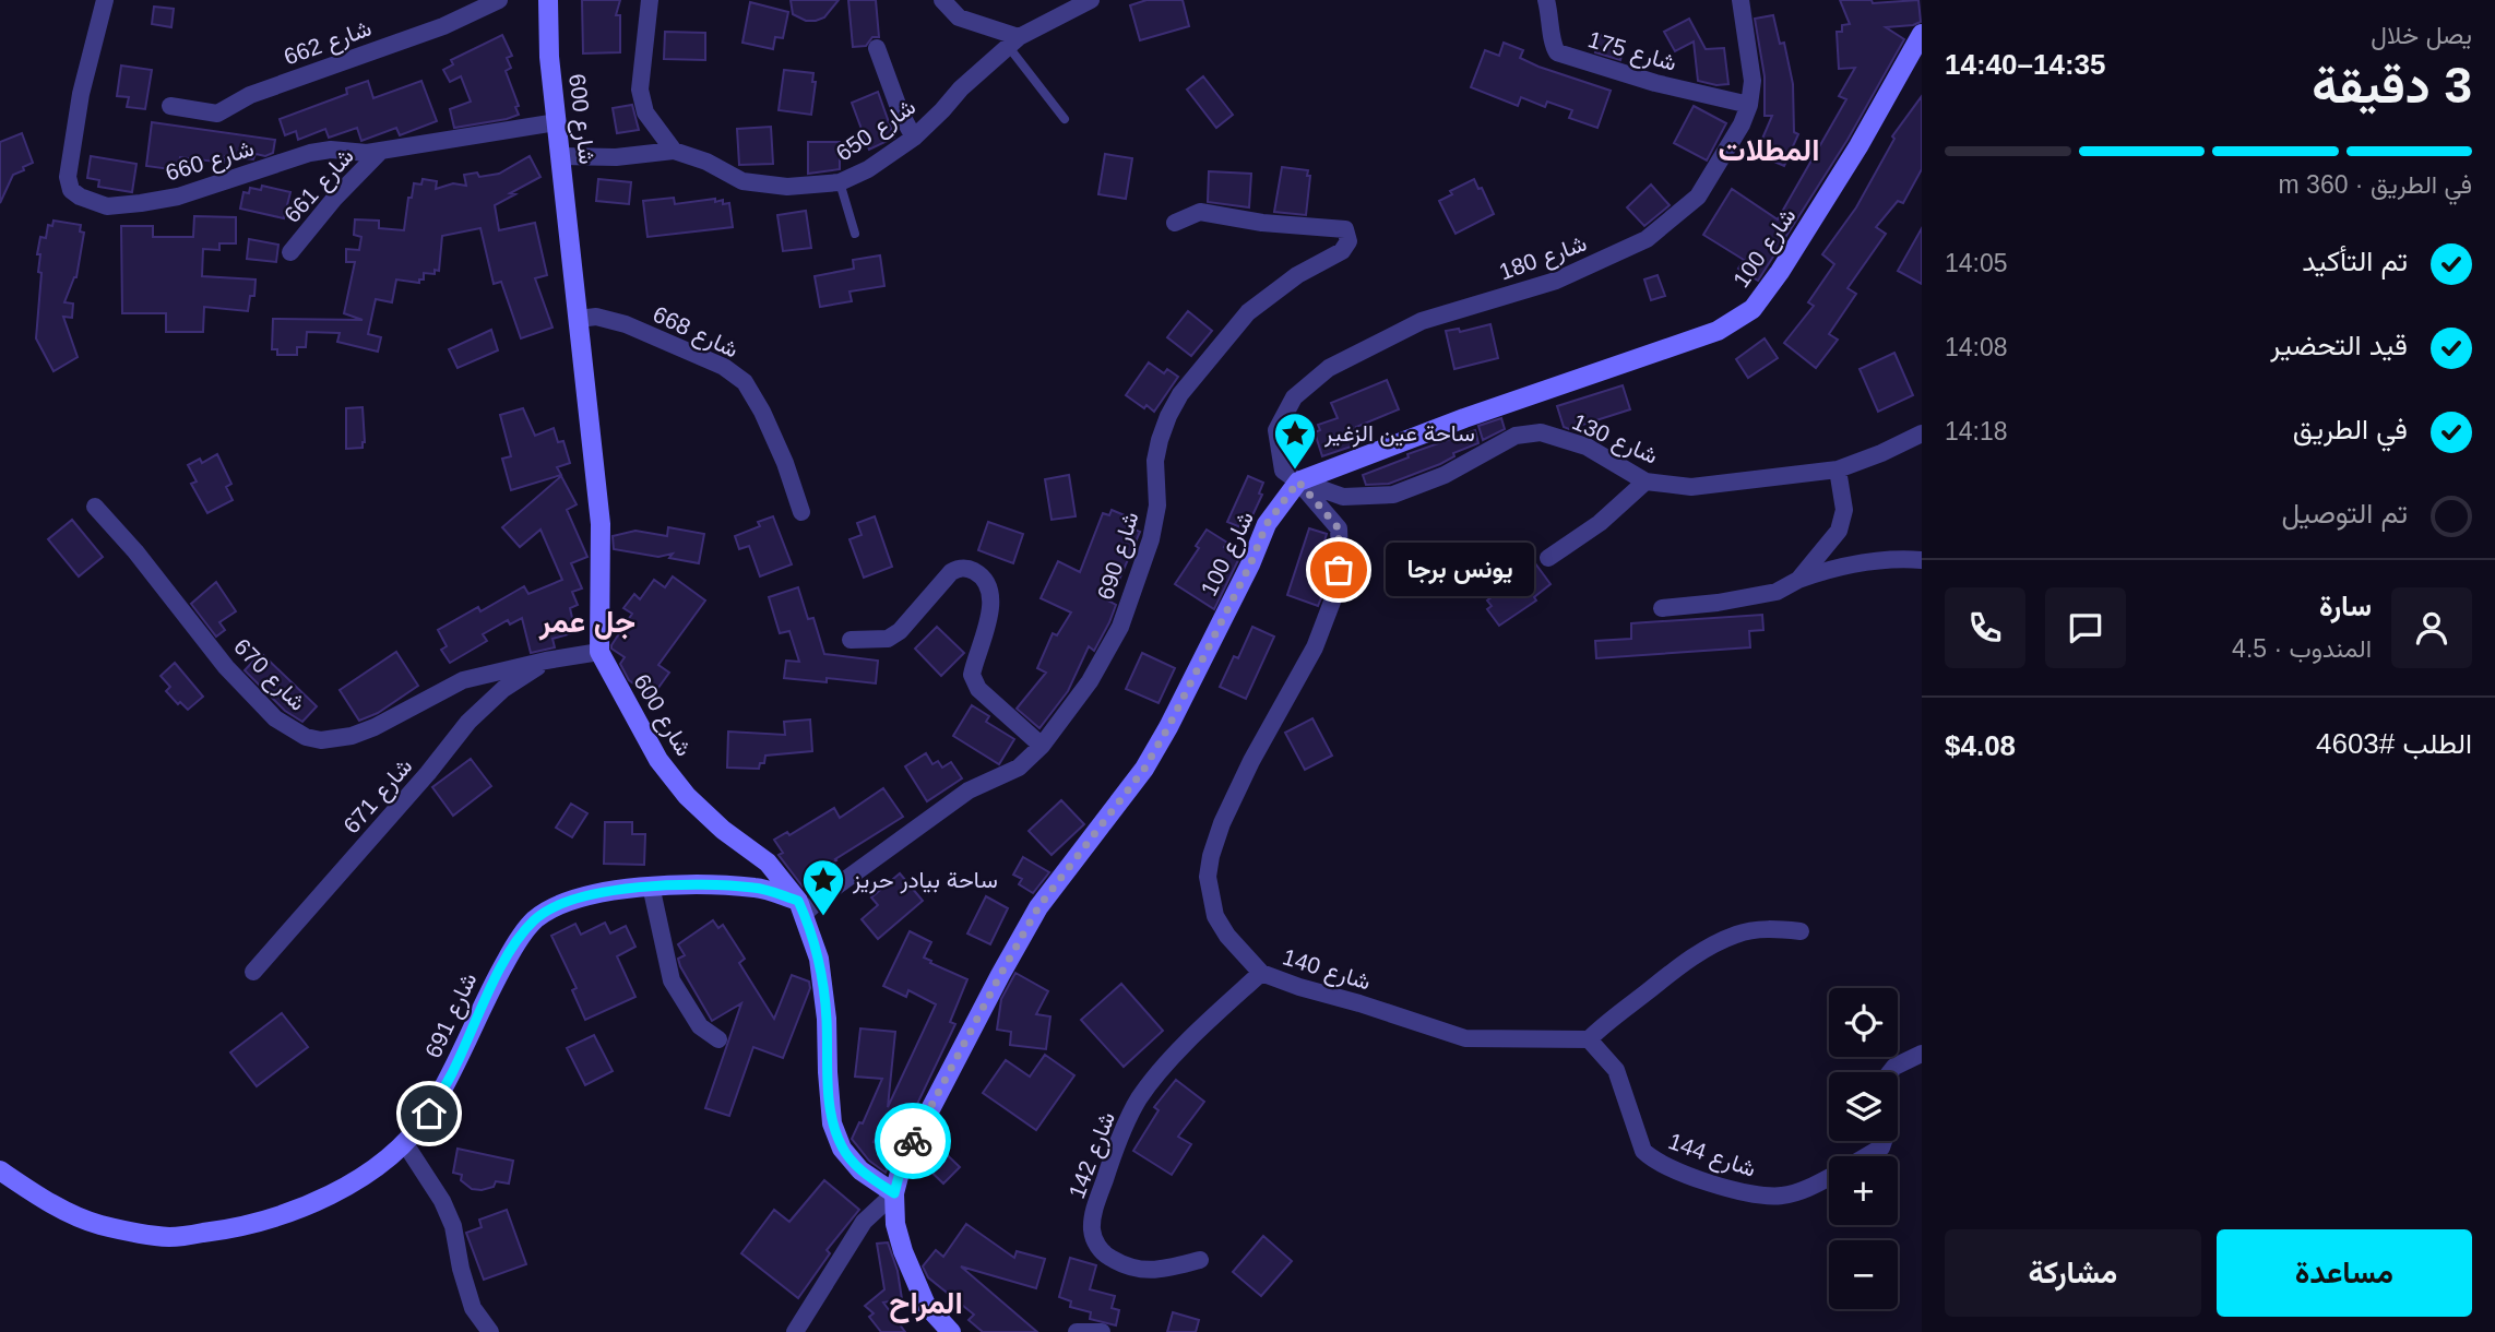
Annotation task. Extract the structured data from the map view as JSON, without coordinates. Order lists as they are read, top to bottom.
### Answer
{
  "streets": {
    "main road": ["شارع 600", "شارع 100", "شارع 691"],
    "street": [
      "شارع 662",
      "شارع 175",
      "شارع 650",
      "شارع 660",
      "شارع 661",
      "شارع 180",
      "شارع 668",
      "شارع 130",
      "شارع 690",
      "شارع 670",
      "شارع 671",
      "شارع 140",
      "شارع 142",
      "شارع 144"
    ]
  },
  "crossings": [
    ["شارع 175", "شارع 180"],
    ["شارع 600", "شارع 650"],
    ["شارع 600", "شارع 660"],
    ["شارع 600", "شارع 100"],
    ["شارع 600", "شارع 668"],
    ["شارع 600", "شارع 690"],
    ["شارع 600", "شارع 670"],
    ["شارع 600", "شارع 691"],
    ["شارع 660", "شارع 661"],
    ["شارع 100", "شارع 180"],
    ["شارع 100", "شارع 130"],
    ["شارع 100", "شارع 140"],
    ["شارع 180", "شارع 130"],
    ["شارع 180", "شارع 140"],
    ["شارع 130", "شارع 140"],
    ["شارع 690", "شارع 691"],
    ["شارع 670", "شارع 671"],
    ["شارع 140", "شارع 142"],
    ["شارع 140", "شارع 144"]
  ],
  "districts": ["المطلات", "جل عمر", "المراح"],
  "places": {
    "place": ["ساحة عين الزغير", "ساحة بيادر حريز"],
    "other": ["يونس برجا"]
  },
  "page": {
    "heading": ["3 دقيقة", "يصل خلال", "14:35–14:40"],
    "panel": [
      "سارة",
      "المندوب · 4.5",
      "الطلب #4603",
      "$4.08"
    ],
    "bar": "في الطريق · 360 m",
    "list": [
      ["تم التأكيد", "14:05"],
      ["قيد التحضير", "14:08"],
      ["في الطريق", "14:18"],
      "تم التوصيل"
    ],
    "bubble": "يونس برجا",
    "map_buttons": ["+", "−"],
    "buttons": ["مساعدة", "مشاركة"]
  }
}
